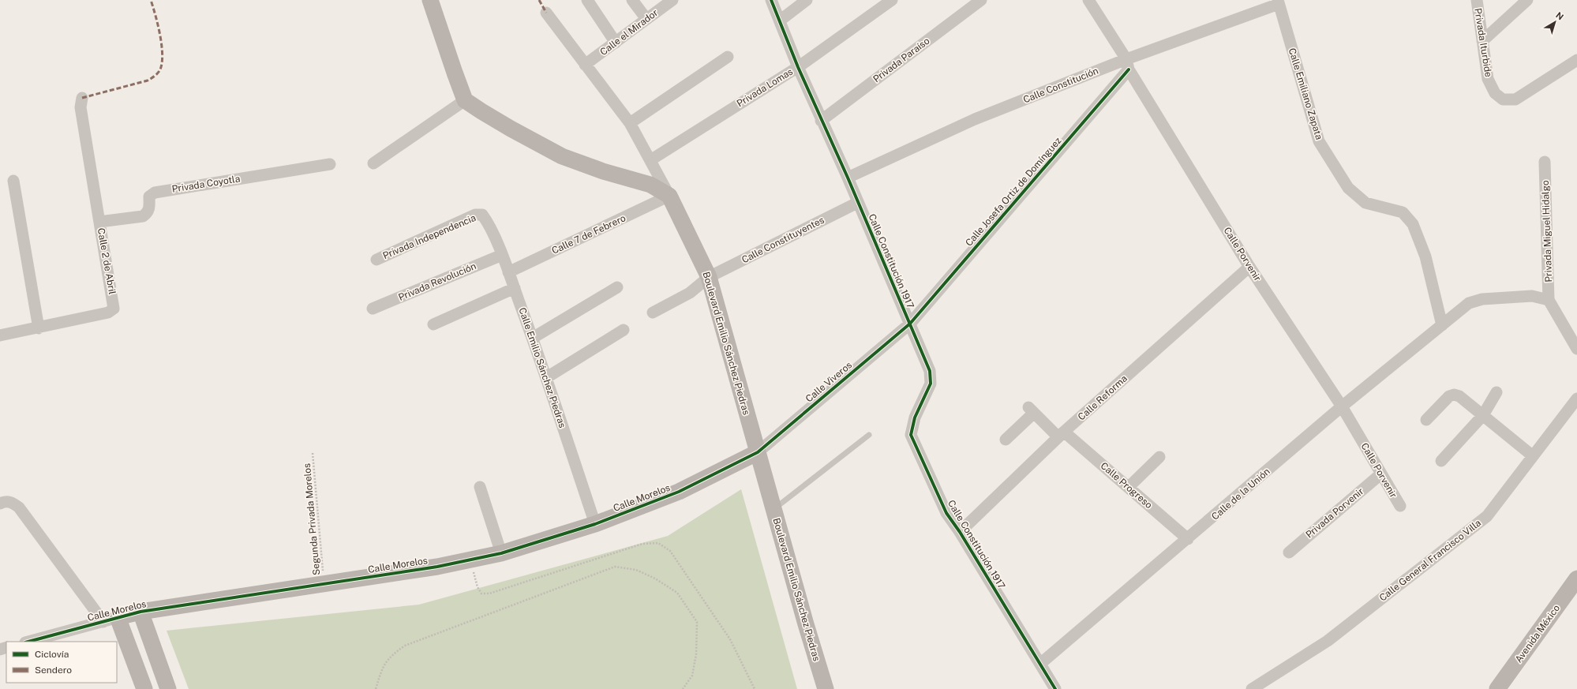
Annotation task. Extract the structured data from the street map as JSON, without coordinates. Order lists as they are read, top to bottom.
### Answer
{
  "streets": {
    "main road": ["Boulevard Emilio Sánchez Piedras", "Calle Morelos", "Avenida México"],
    "street": [
      "Calle el Mirador",
      "Privada Iturbide",
      "Privada Paraíso",
      "Calle Constitución",
      "Privada Lomas",
      "Calle Emiliano Zapata",
      "Privada Coyotla",
      "Calle Josefa Ortiz de Domínguez",
      "Privada Miguel Hidalgo",
      "Calle 7 de Febrero",
      "Privada Independencia",
      "Calle Constituyentes",
      "Calle Porvenir",
      "Calle 2 de Abril",
      "Calle Constitución 1917",
      "Privada Revolución",
      "Calle Emilio Sánchez Piedras",
      "Calle Viveros",
      "Calle Reforma",
      "Calle Progreso",
      "Calle de la Unión",
      "Privada Porvenir",
      "Calle General Francisco Villa"
    ],
    "path": ["Segunda Privada Morelos"]
  },
  "crossings": [
    ["Privada Paraíso", "Calle Constitución 1917"],
    ["Calle Constitución", "Calle Emiliano Zapata"],
    ["Calle Constitución", "Calle Josefa Ortiz de Domínguez"],
    ["Calle Constitución", "Calle Porvenir"],
    ["Calle Constitución", "Calle Constitución 1917"],
    ["Privada Lomas", "Calle Constitución 1917"],
    ["Calle Emiliano Zapata", "Calle de la Unión"],
    ["Privada Coyotla", "Calle 2 de Abril"],
    ["Calle Josefa Ortiz de Domínguez", "Calle Porvenir"],
    ["Calle Josefa Ortiz de Domínguez", "Calle Constitución 1917"],
    ["Calle Josefa Ortiz de Domínguez", "Calle Viveros"],
    ["Calle 7 de Febrero", "Boulevard Emilio Sánchez Piedras"],
    ["Calle 7 de Febrero", "Calle Emilio Sánchez Piedras"],
    ["Privada Independencia", "Calle Emilio Sánchez Piedras"],
    ["Calle Constituyentes", "Calle Constitución 1917"],
    ["Calle Constituyentes", "Boulevard Emilio Sánchez Piedras"],
    ["Calle Porvenir", "Calle Reforma"],
    ["Calle Porvenir", "Calle de la Unión"],
    ["Calle Porvenir", "Privada Porvenir"],
    ["Calle Constitución 1917", "Calle Viveros"],
    ["Calle Constitución 1917", "Calle Reforma"],
    ["Calle Constitución 1917", "Calle de la Unión"],
    ["Privada Revolución", "Calle Emilio Sánchez Piedras"],
    ["Boulevard Emilio Sánchez Piedras", "Calle Viveros"],
    ["Boulevard Emilio Sánchez Piedras", "Calle Morelos"],
    ["Calle Emilio Sánchez Piedras", "Calle Morelos"],
    ["Calle Viveros", "Calle Morelos"],
    ["Calle Reforma", "Calle Progreso"],
    ["Calle Progreso", "Calle de la Unión"],
    ["Calle Morelos", "Segunda Privada Morelos"]
  ],
  "legend": ["Ciclovía", "Sendero"],
  "north": "top right"
}
